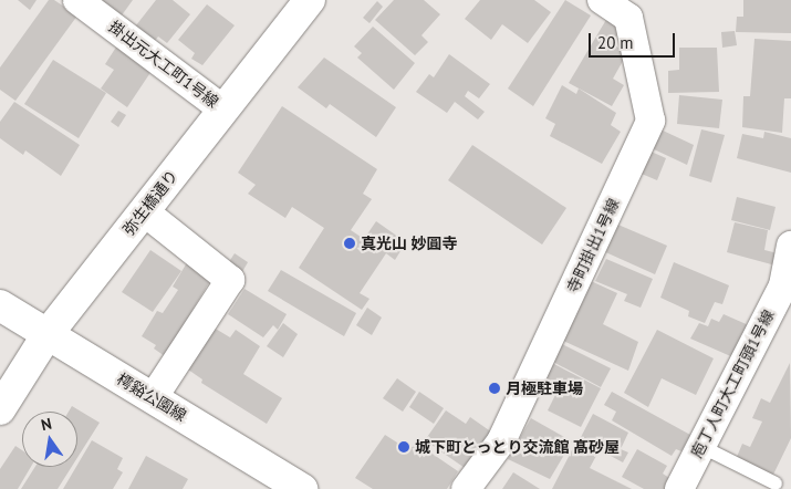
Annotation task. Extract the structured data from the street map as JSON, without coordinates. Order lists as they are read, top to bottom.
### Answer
{
  "streets": {
    "street": [
      "掛出元大工町1号線",
      "弥生橋通り",
      "寺町掛出1号線",
      "庖丁人町大工町頭1号線",
      "樗谿公園線"
    ]
  },
  "crossings": [
    ["掛出元大工町1号線", "弥生橋通り"],
    ["弥生橋通り", "樗谿公園線"]
  ],
  "places": ["真光山 妙圓寺", "月極駐車場", "城下町とっとり交流館 髙砂屋"],
  "scale_bar": "20 m",
  "north": "top"
}
